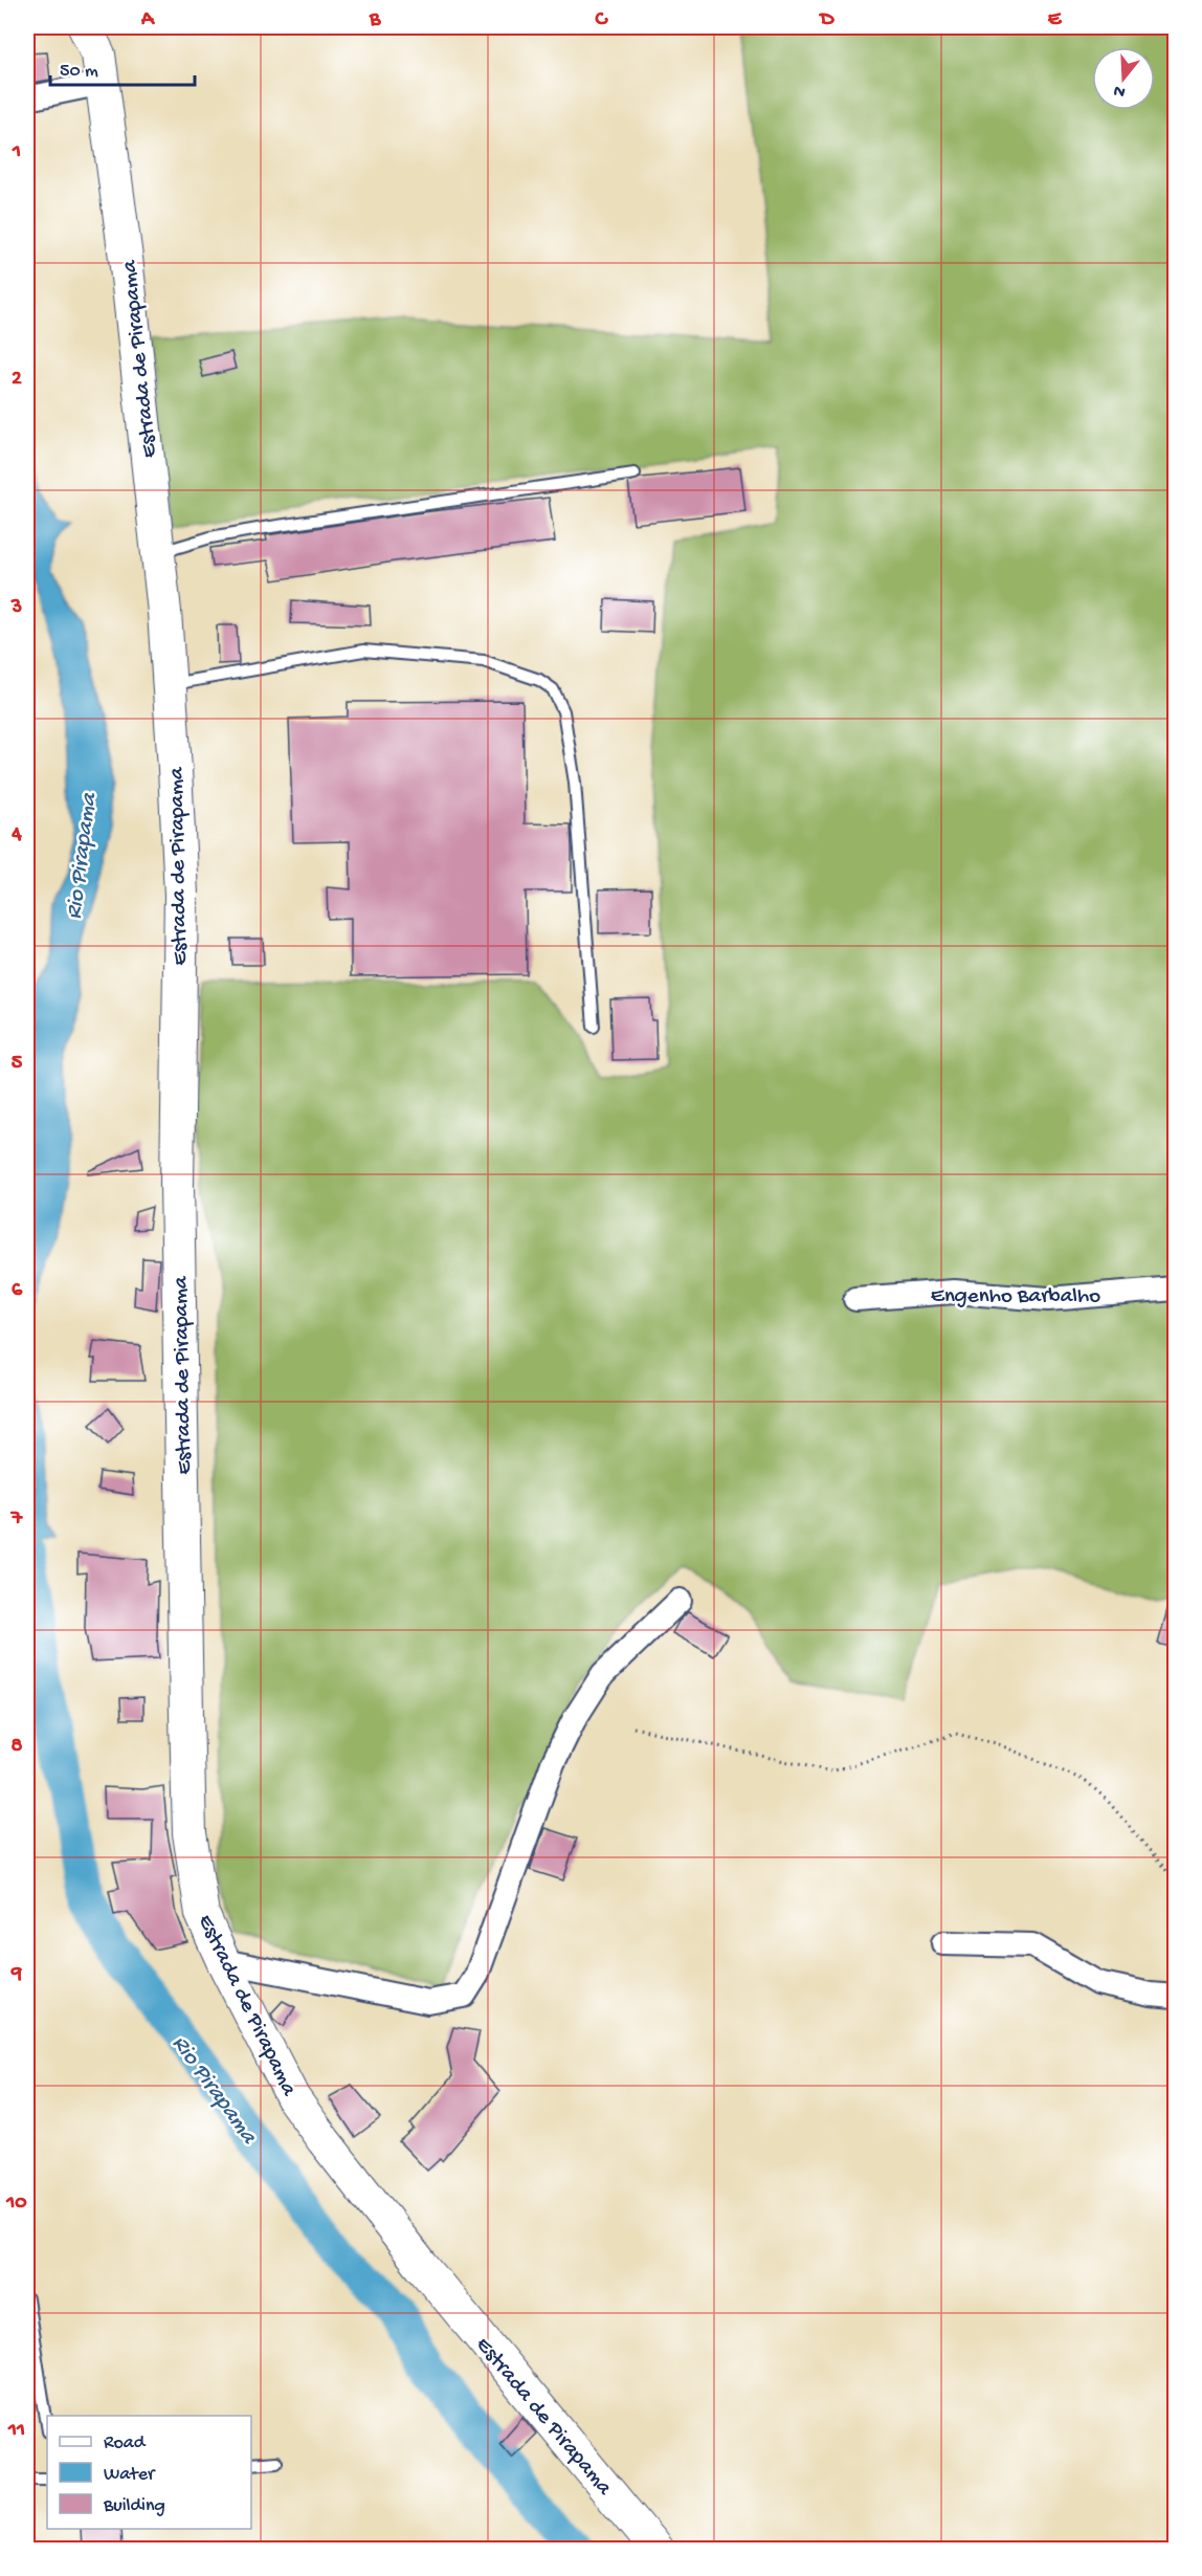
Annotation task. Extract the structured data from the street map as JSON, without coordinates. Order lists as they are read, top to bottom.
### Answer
{
  "streets": {
    "main road": ["Estrada de Pirapama"],
    "street": ["Engenho Barbalho"]
  },
  "water": ["Rio Pirapama"],
  "legend": ["Road", "Water", "Building"],
  "scale_bar": "50 m",
  "north": "bottom",
  "grid": {
    "columns": [
      "A",
      "B",
      "C",
      "D",
      "E"
    ],
    "rows": [
      "1",
      "2",
      "3",
      "4",
      "5",
      "6",
      "7",
      "8",
      "9",
      "10",
      "11"
    ]
  }
}
